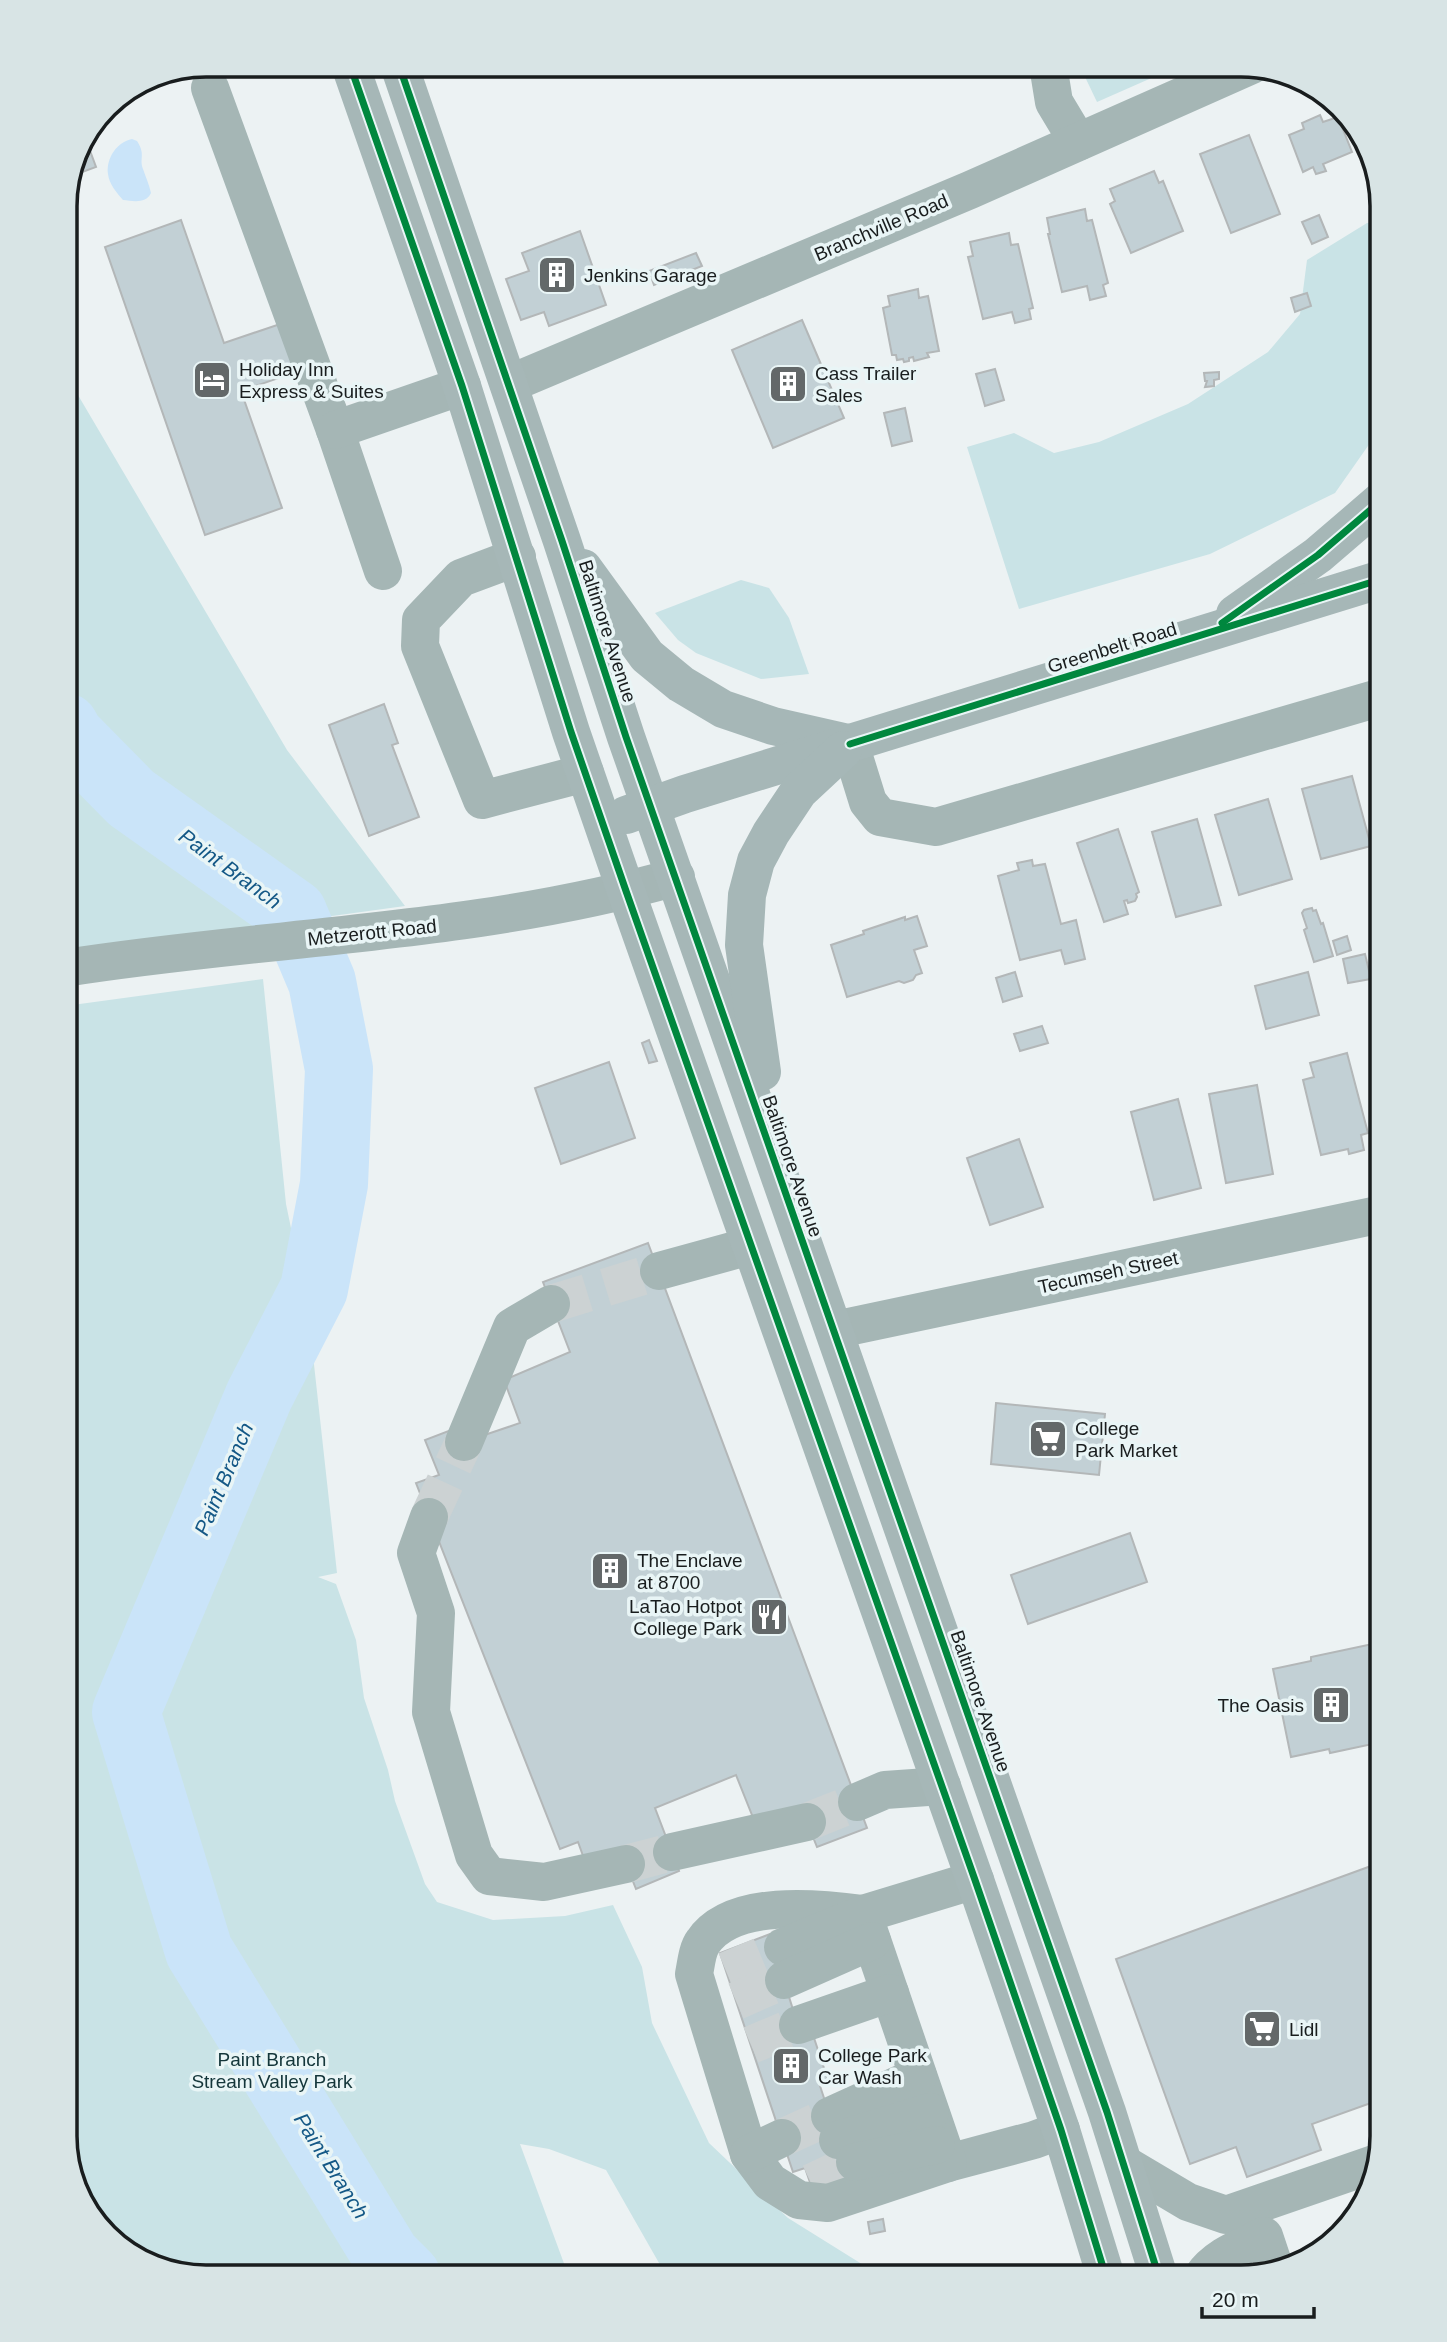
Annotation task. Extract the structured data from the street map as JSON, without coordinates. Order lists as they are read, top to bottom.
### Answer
{
  "streets": {
    "main road": ["Baltimore Avenue", "Greenbelt Road"],
    "street": ["Branchville Road", "Metzerott Road", "Tecumseh Street"]
  },
  "crossings": [
    ["Branchville Road", "Baltimore Avenue"],
    ["Baltimore Avenue", "Greenbelt Road"],
    ["Baltimore Avenue", "Metzerott Road"],
    ["Baltimore Avenue", "Tecumseh Street"]
  ],
  "water": ["Paint Branch"],
  "parks": ["Paint Branch Stream Valley Park"],
  "places": {
    "building": [
      "Jenkins Garage",
      "Cass Trailer Sales",
      "The Enclave at 8700",
      "The Oasis",
      "College Park Car Wash"
    ],
    "hotel": ["Holiday Inn Express & Suites"],
    "supermarket": ["College Park Market", "Lidl"],
    "restaurant": ["LaTao Hotpot College Park"]
  },
  "scale_bar": "20 m"
}
